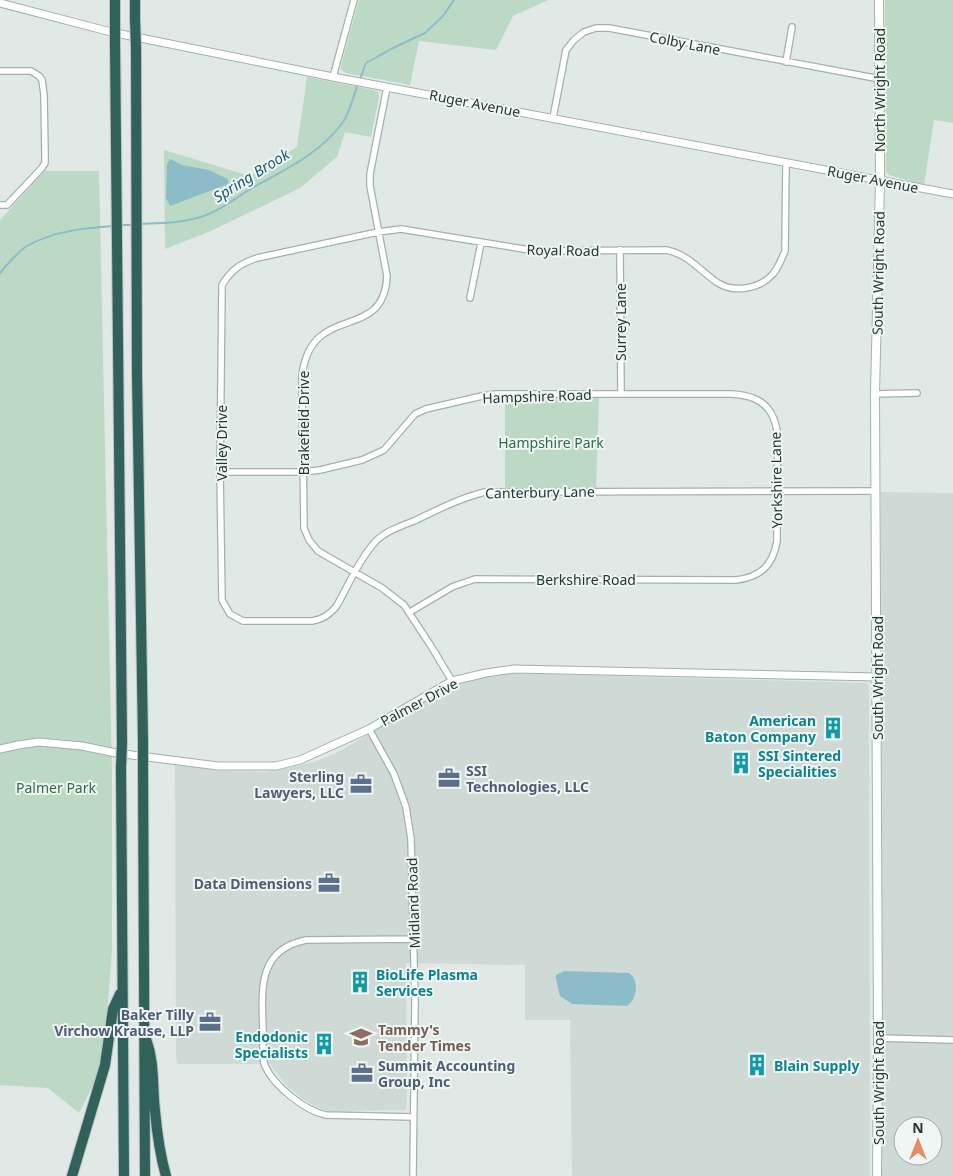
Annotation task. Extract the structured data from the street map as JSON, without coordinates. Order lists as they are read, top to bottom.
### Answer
{
  "streets": {
    "main road": ["North Wright Road", "South Wright Road"],
    "street": [
      "Colby Lane",
      "Ruger Avenue",
      "Royal Road",
      "Surrey Lane",
      "Hampshire Road",
      "Brakefield Drive",
      "Valley Drive",
      "Yorkshire Lane",
      "Canterbury Lane",
      "Berkshire Road",
      "Palmer Drive",
      "Midland Road"
    ]
  },
  "crossings": [
    ["Colby Lane", "North Wright Road"],
    ["Colby Lane", "Ruger Avenue"],
    ["North Wright Road", "Ruger Avenue"],
    ["North Wright Road", "South Wright Road"],
    ["Ruger Avenue", "Royal Road"],
    ["Ruger Avenue", "South Wright Road"],
    ["Ruger Avenue", "Brakefield Drive"],
    ["Royal Road", "Surrey Lane"],
    ["Royal Road", "Brakefield Drive"],
    ["Royal Road", "Valley Drive"],
    ["South Wright Road", "Canterbury Lane"],
    ["South Wright Road", "Palmer Drive"],
    ["Surrey Lane", "Hampshire Road"],
    ["Hampshire Road", "Brakefield Drive"],
    ["Hampshire Road", "Valley Drive"],
    ["Hampshire Road", "Yorkshire Lane"],
    ["Brakefield Drive", "Canterbury Lane"],
    ["Brakefield Drive", "Berkshire Road"],
    ["Brakefield Drive", "Palmer Drive"],
    ["Valley Drive", "Canterbury Lane"],
    ["Yorkshire Lane", "Canterbury Lane"],
    ["Yorkshire Lane", "Berkshire Road"],
    ["Palmer Drive", "Midland Road"]
  ],
  "water": ["Spring Brook"],
  "parks": ["Hampshire Park", "Palmer Park"],
  "places": {
    "building": [
      "American Baton Company",
      "SSI Sintered Specialities",
      "BioLife Plasma Services",
      "Endodonic Specialists",
      "Blain Supply"
    ],
    "office": [
      "SSI Technologies, LLC",
      "Sterling Lawyers, LLC",
      "Data Dimensions",
      "Baker Tilly Virchow Krause, LLP",
      "Summit Accounting Group, Inc"
    ],
    "school or university": ["Tammy's Tender Times"]
  },
  "north": "top"
}
